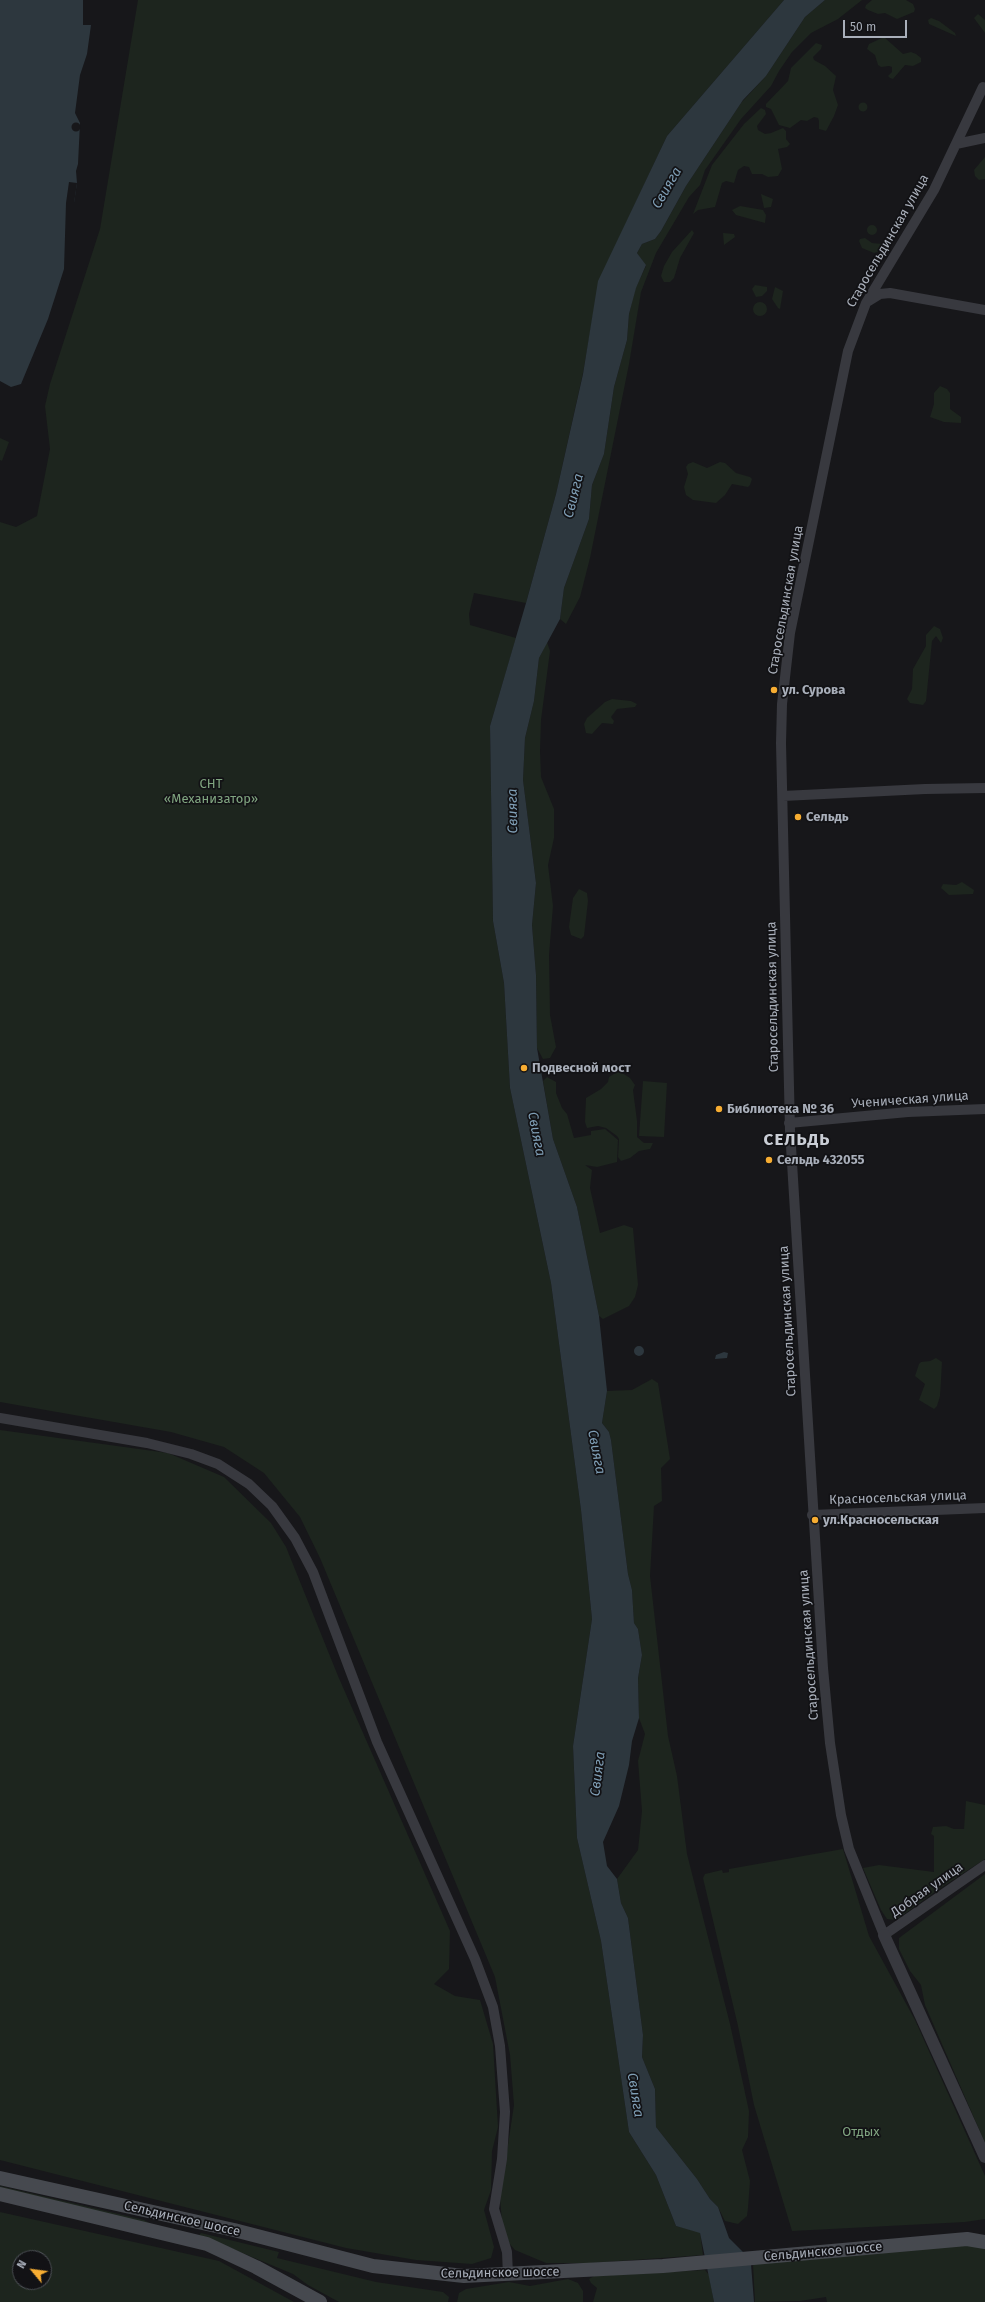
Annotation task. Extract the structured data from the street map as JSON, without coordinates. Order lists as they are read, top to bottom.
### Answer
{
  "streets": {
    "main road": ["Сельдинское шоссе"],
    "street": [
      "Старосельдинская улица",
      "Ученическая улица",
      "Красносельская улица",
      "Добрая улица"
    ]
  },
  "crossings": [
    ["Старосельдинская улица", "Ученическая улица"],
    ["Старосельдинская улица", "Красносельская улица"],
    ["Старосельдинская улица", "Добрая улица"]
  ],
  "districts": ["СЕЛЬДЬ"],
  "water": ["Свияга"],
  "parks": ["СНТ «Механизатор»", "Отдых"],
  "places": [
    "ул. Сурова",
    "Сельдь",
    "Подвесной мост",
    "Библиотека № 36",
    "Сельдь 432055",
    "ул.Красносельская"
  ],
  "scale_bar": "50 m",
  "north": "top left"
}
